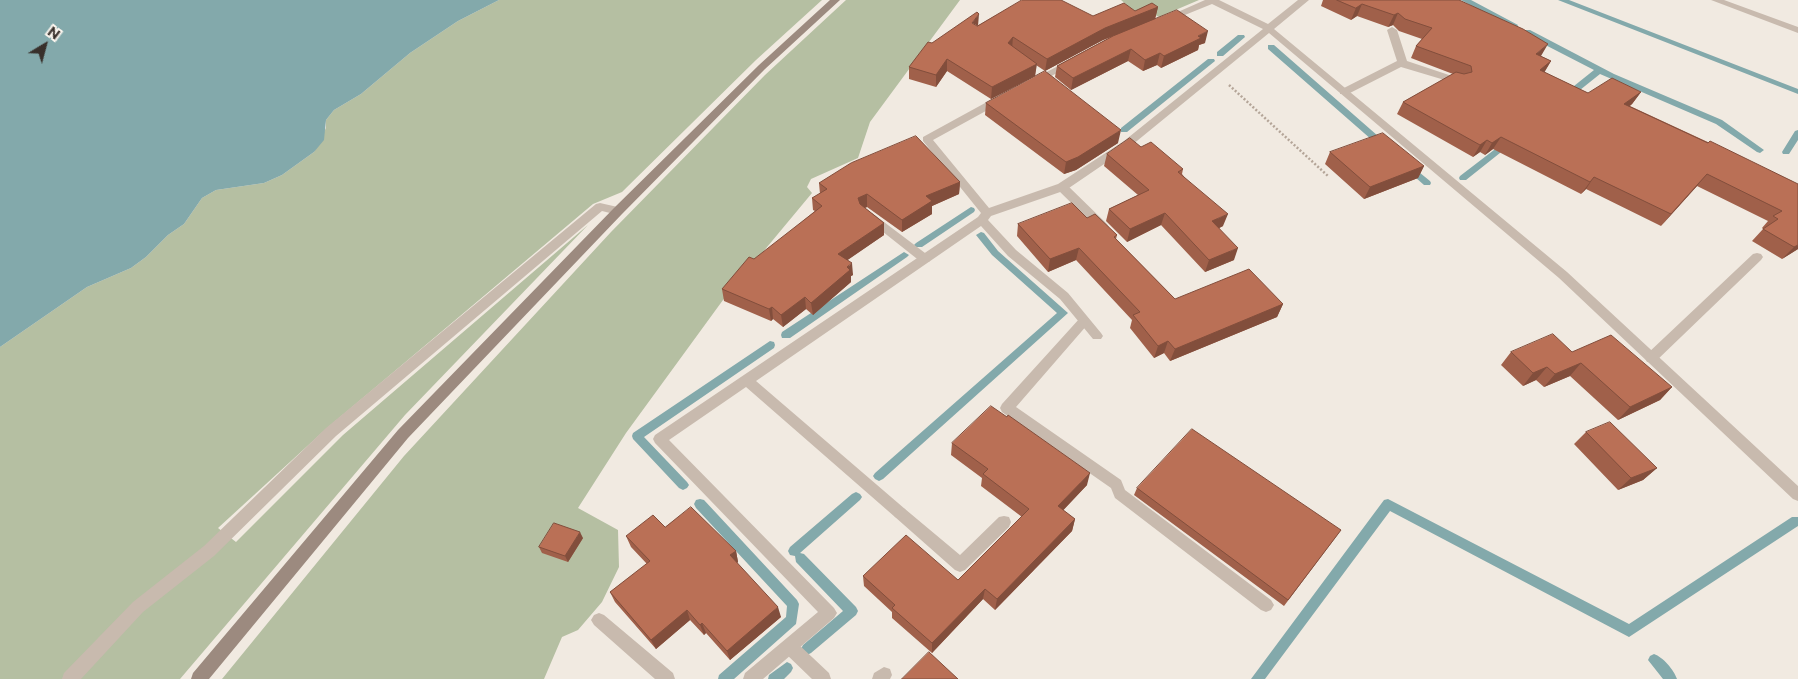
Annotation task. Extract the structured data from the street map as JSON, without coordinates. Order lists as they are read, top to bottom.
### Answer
{
  "north": "top right"
}
